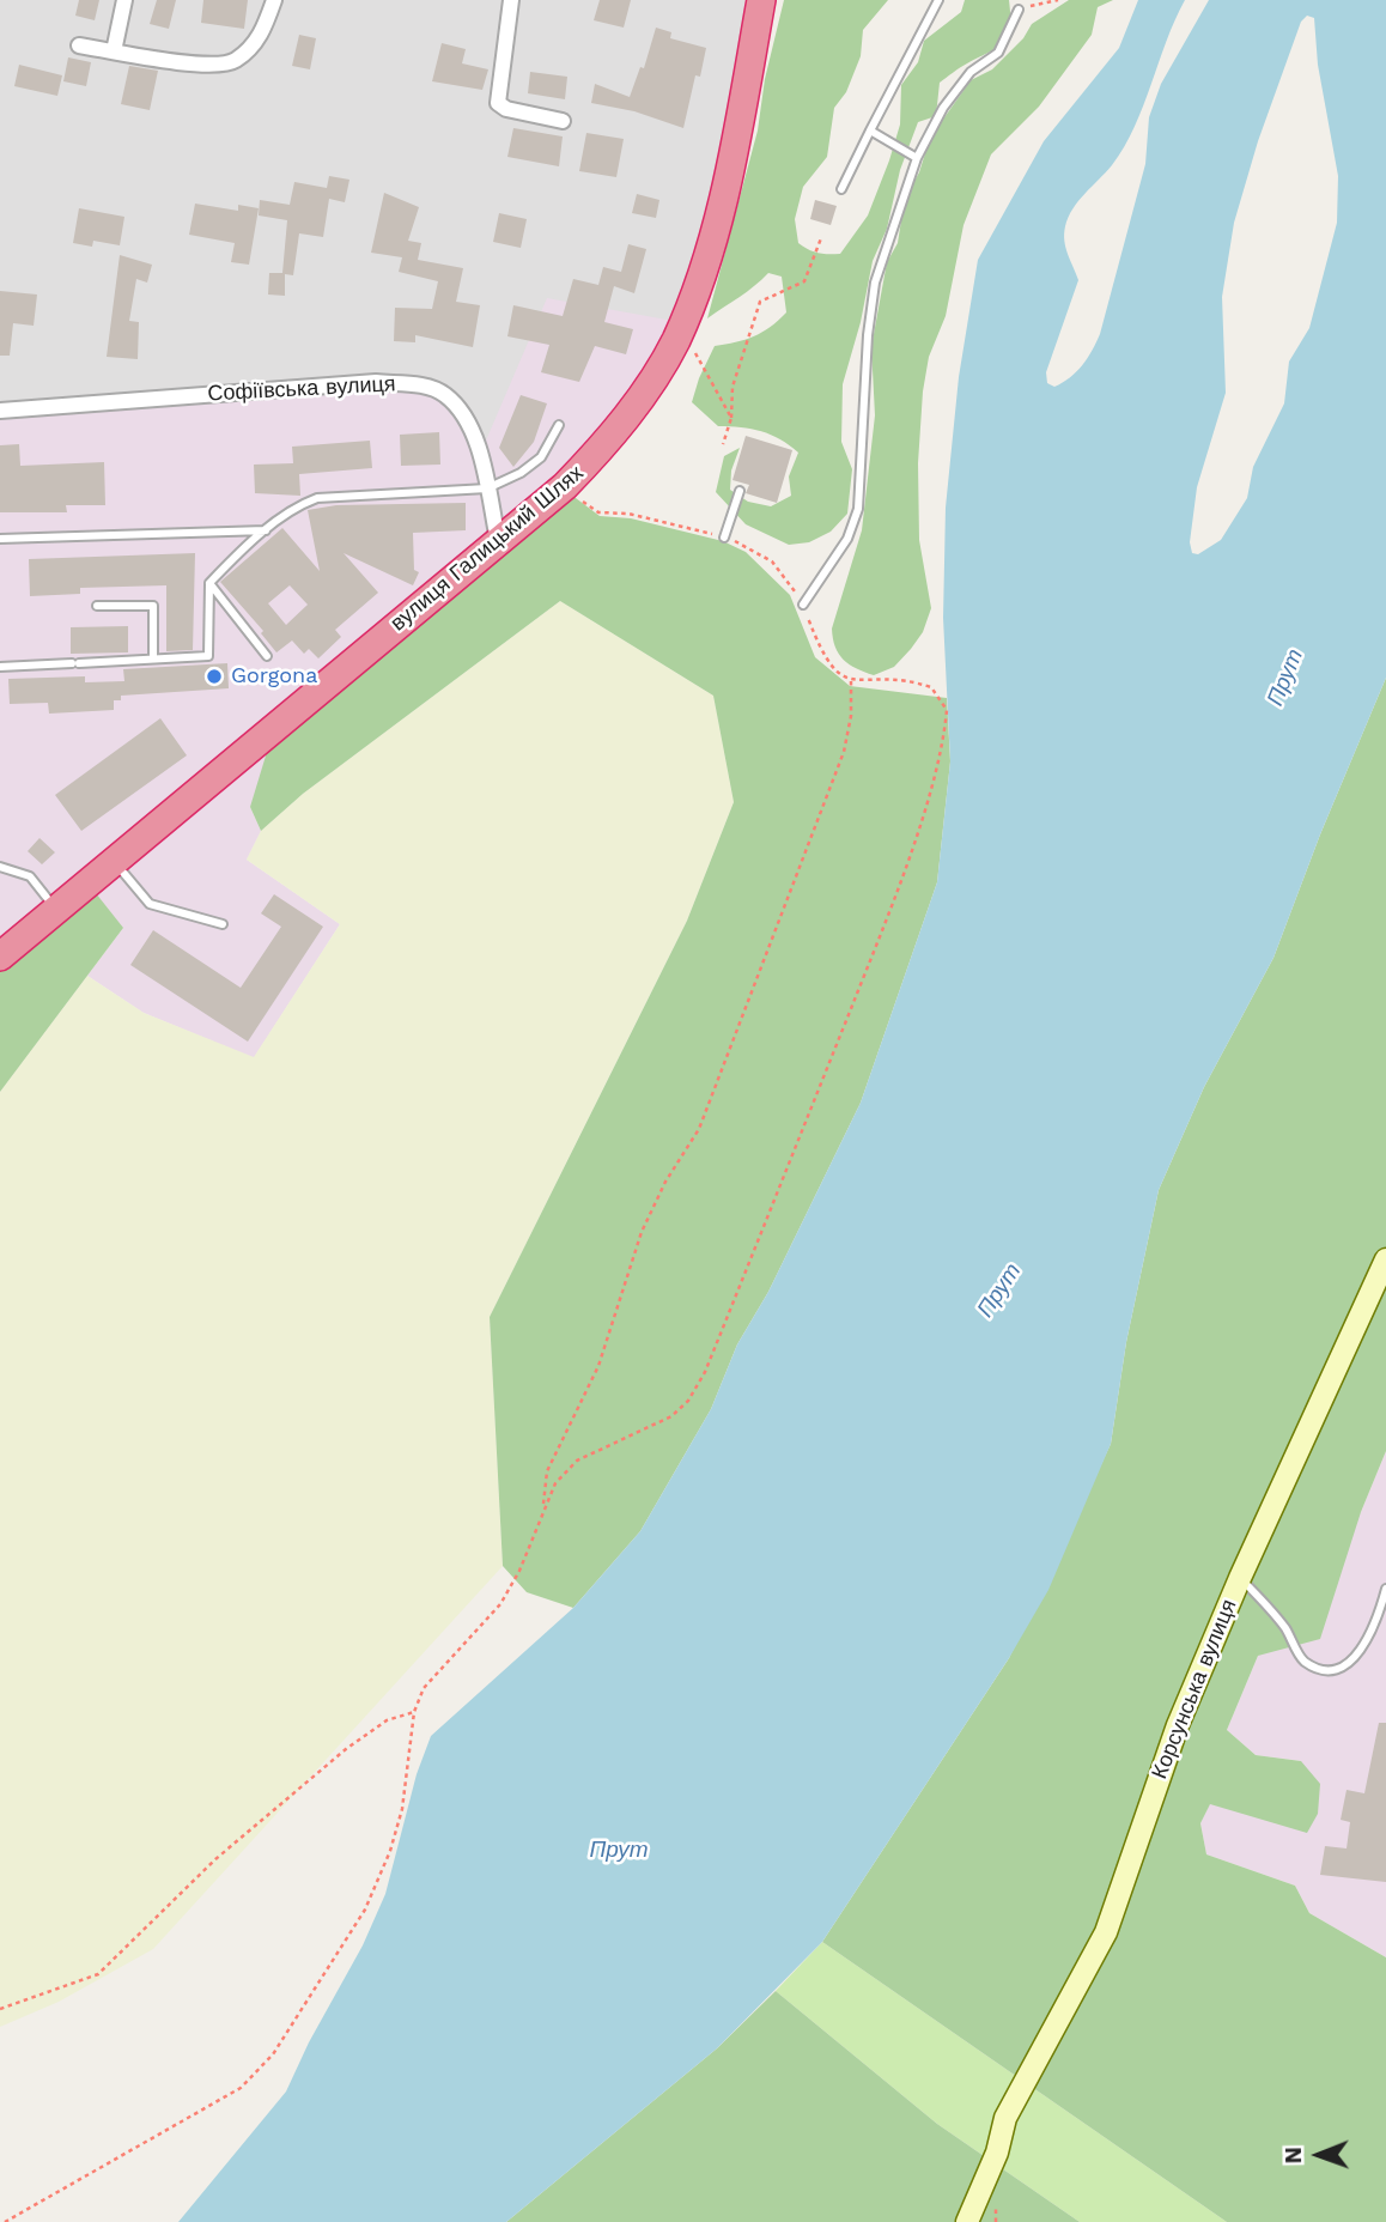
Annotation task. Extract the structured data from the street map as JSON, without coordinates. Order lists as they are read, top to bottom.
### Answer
{
  "streets": {
    "highway": ["вулиця Галицький Шлях"],
    "main road": ["Корсунська вулиця"],
    "street": ["Софіївська вулиця"]
  },
  "crossings": [
    ["Софіївська вулиця", "вулиця Галицький Шлях"]
  ],
  "water": ["Прут"],
  "places": ["Gorgona"],
  "north": "left"
}
